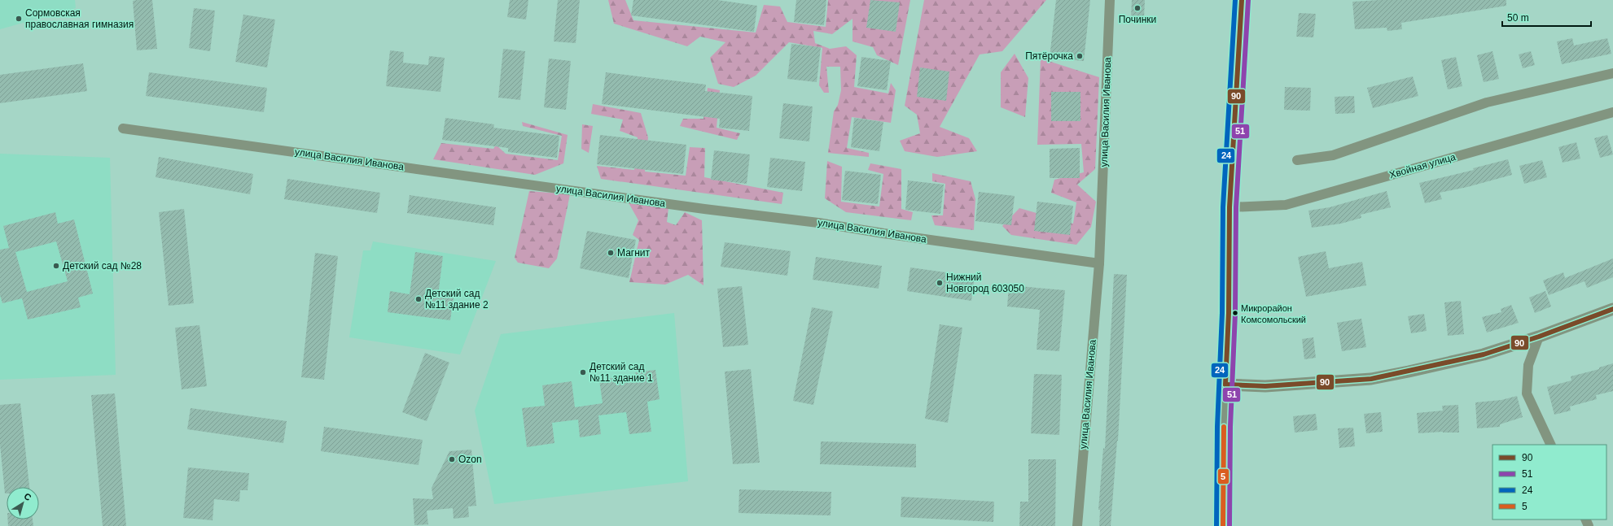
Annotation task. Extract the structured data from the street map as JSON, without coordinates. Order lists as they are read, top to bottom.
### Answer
{
  "streets": {
    "street": ["улица Василия Иванова", "Хвойная улица"]
  },
  "places": [
    "Починки",
    "Сормовская православная гимназия",
    "Пятёрочка",
    "Магнит",
    "Детский сад №28",
    "Нижний Новгород 603050",
    "Детский сад №11 здание 2",
    "Микрорайон Комсомольский",
    "Детский сад №11 здание 1",
    "Ozon"
  ],
  "lines": [
    "transit line 90",
    "transit line 51",
    "transit line 24",
    "transit line 5"
  ],
  "legend": [
    "90",
    "51",
    "24",
    "5"
  ],
  "scale_bar": "50 m",
  "north": "top right"
}
